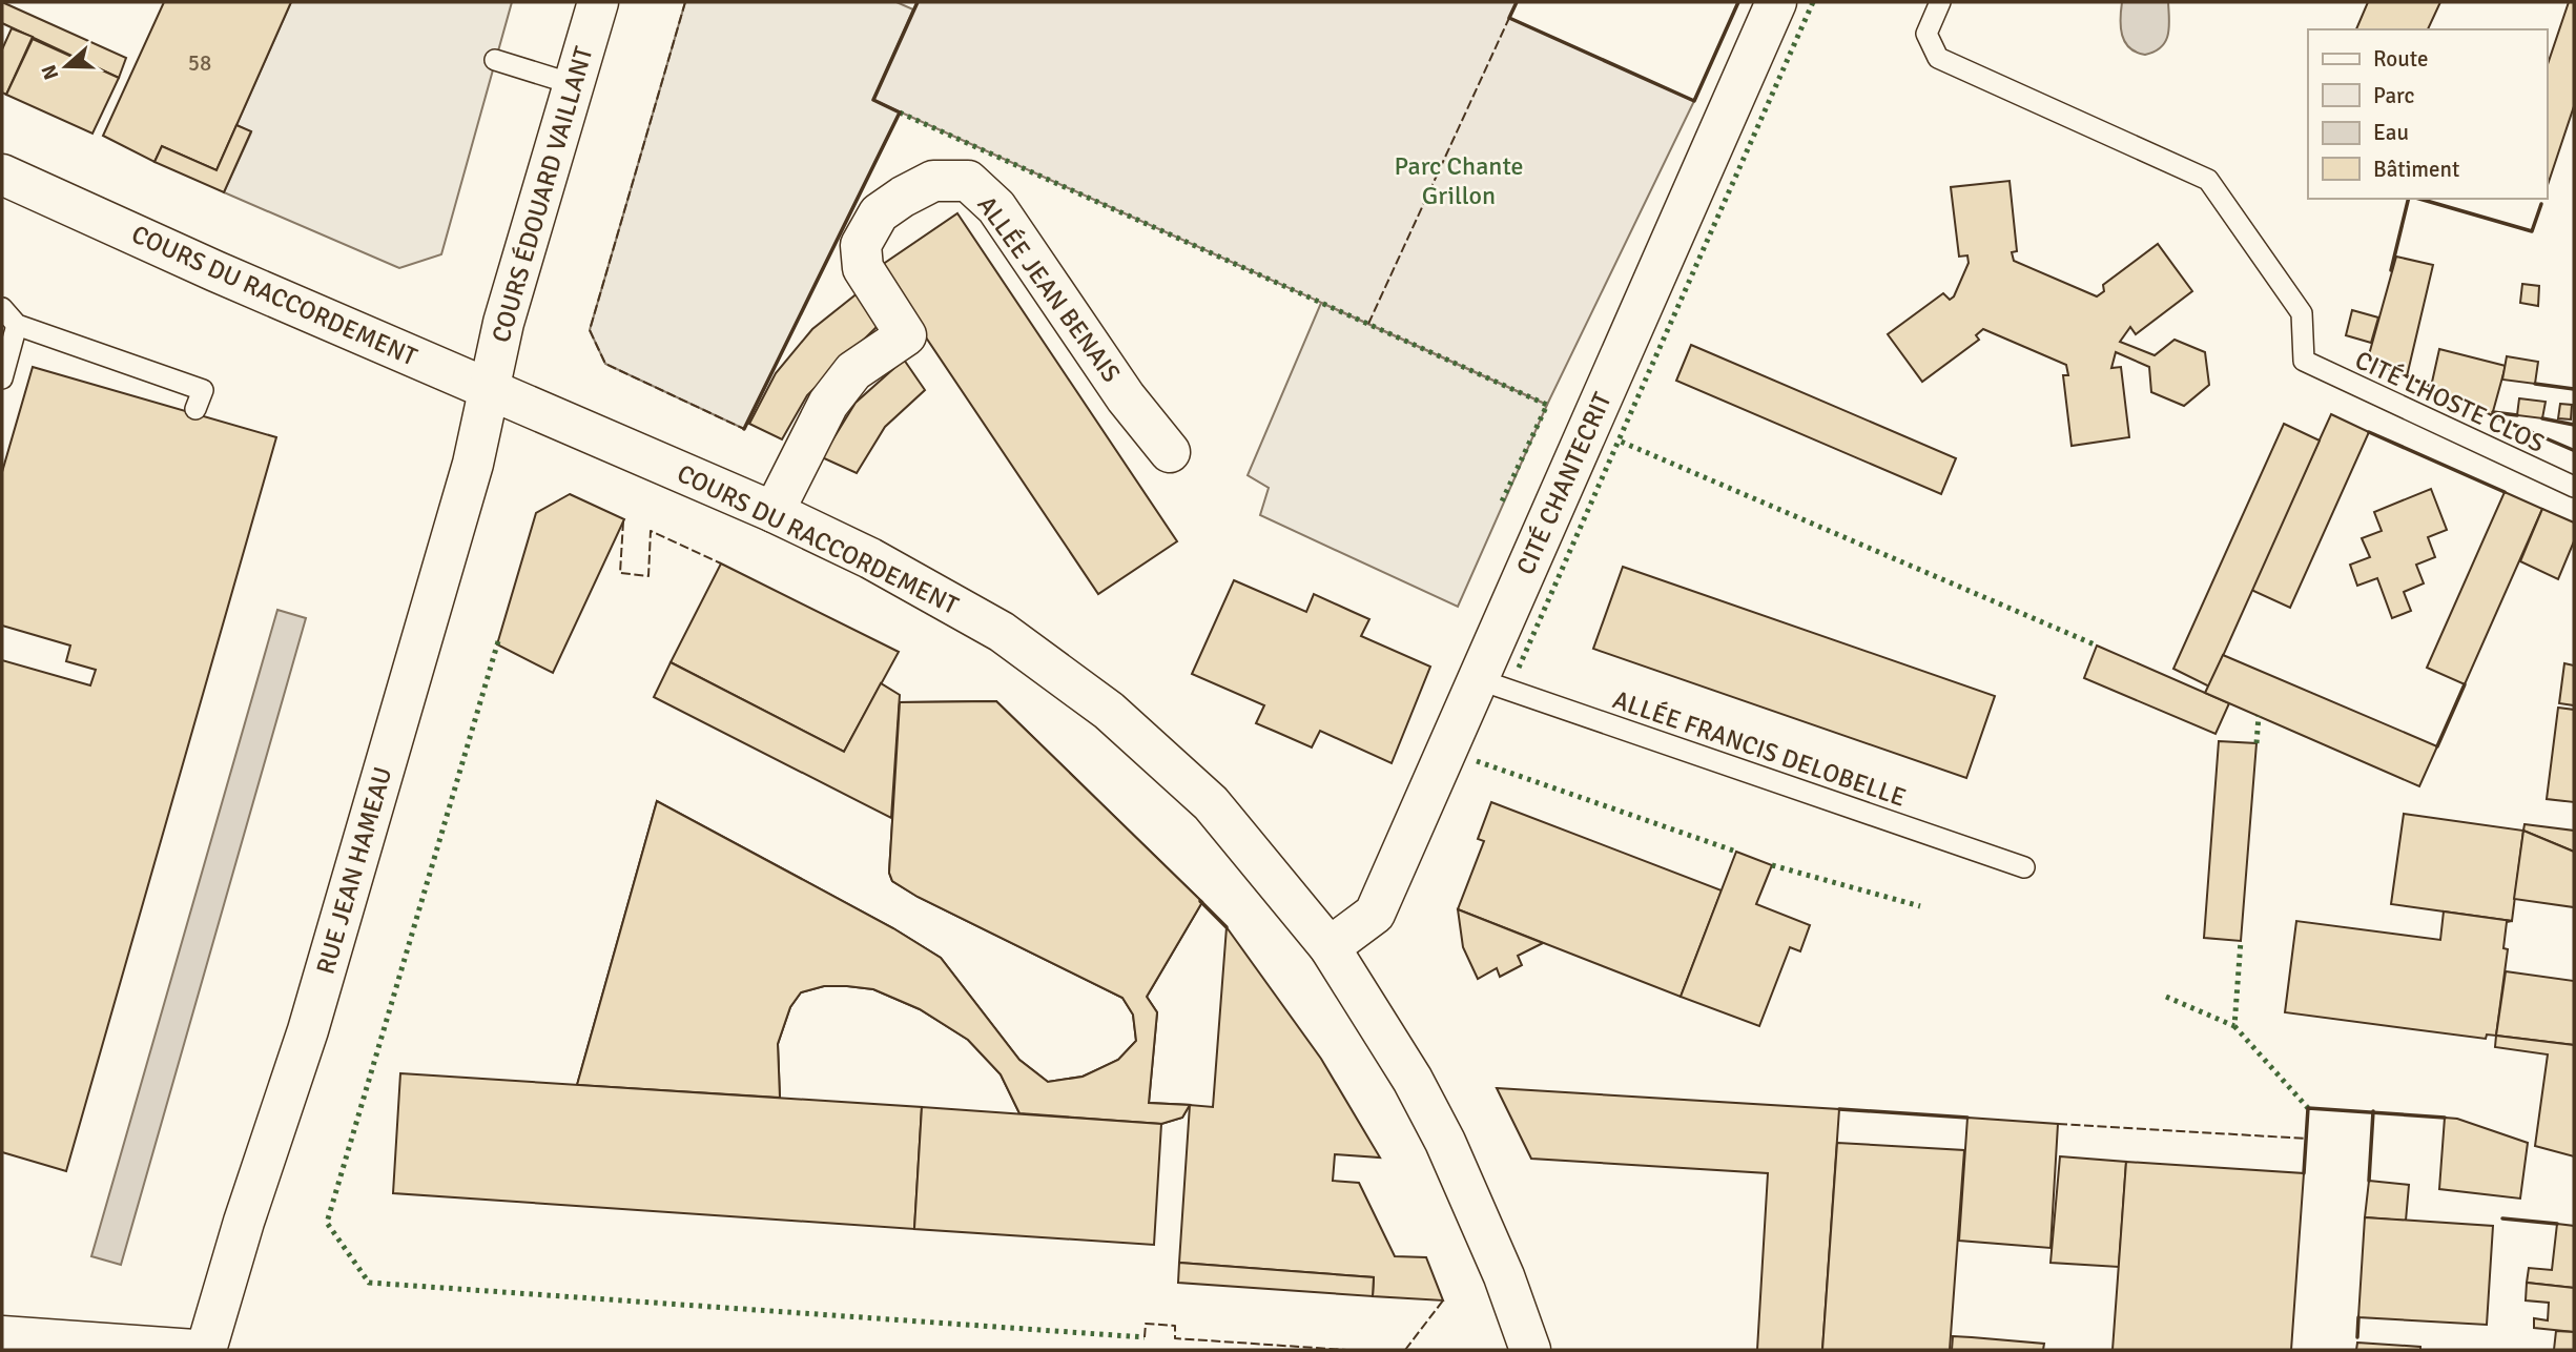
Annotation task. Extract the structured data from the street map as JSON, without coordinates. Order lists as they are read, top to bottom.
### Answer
{
  "streets": {
    "street": [
      "COURS ÉDOUARD VAILLANT",
      "ALLÉE JEAN BENAIS",
      "COURS DU RACCORDEMENT",
      "CITÉ CHANTECRIT",
      "RUE JEAN HAMEAU"
    ],
    "lane": ["CITÉ LHOSTE CLOS", "ALLÉE FRANCIS DELOBELLE"]
  },
  "crossings": [
    ["COURS ÉDOUARD VAILLANT", "COURS DU RACCORDEMENT"],
    ["COURS ÉDOUARD VAILLANT", "RUE JEAN HAMEAU"],
    ["ALLÉE JEAN BENAIS", "COURS DU RACCORDEMENT"],
    ["COURS DU RACCORDEMENT", "CITÉ CHANTECRIT"],
    ["COURS DU RACCORDEMENT", "RUE JEAN HAMEAU"],
    ["CITÉ CHANTECRIT", "ALLÉE FRANCIS DELOBELLE"]
  ],
  "parks": ["Parc Chante Grillon"],
  "house_numbers": ["58"],
  "legend": [
    "Route",
    "Parc",
    "Eau",
    "Bâtiment"
  ],
  "north": "left"
}
